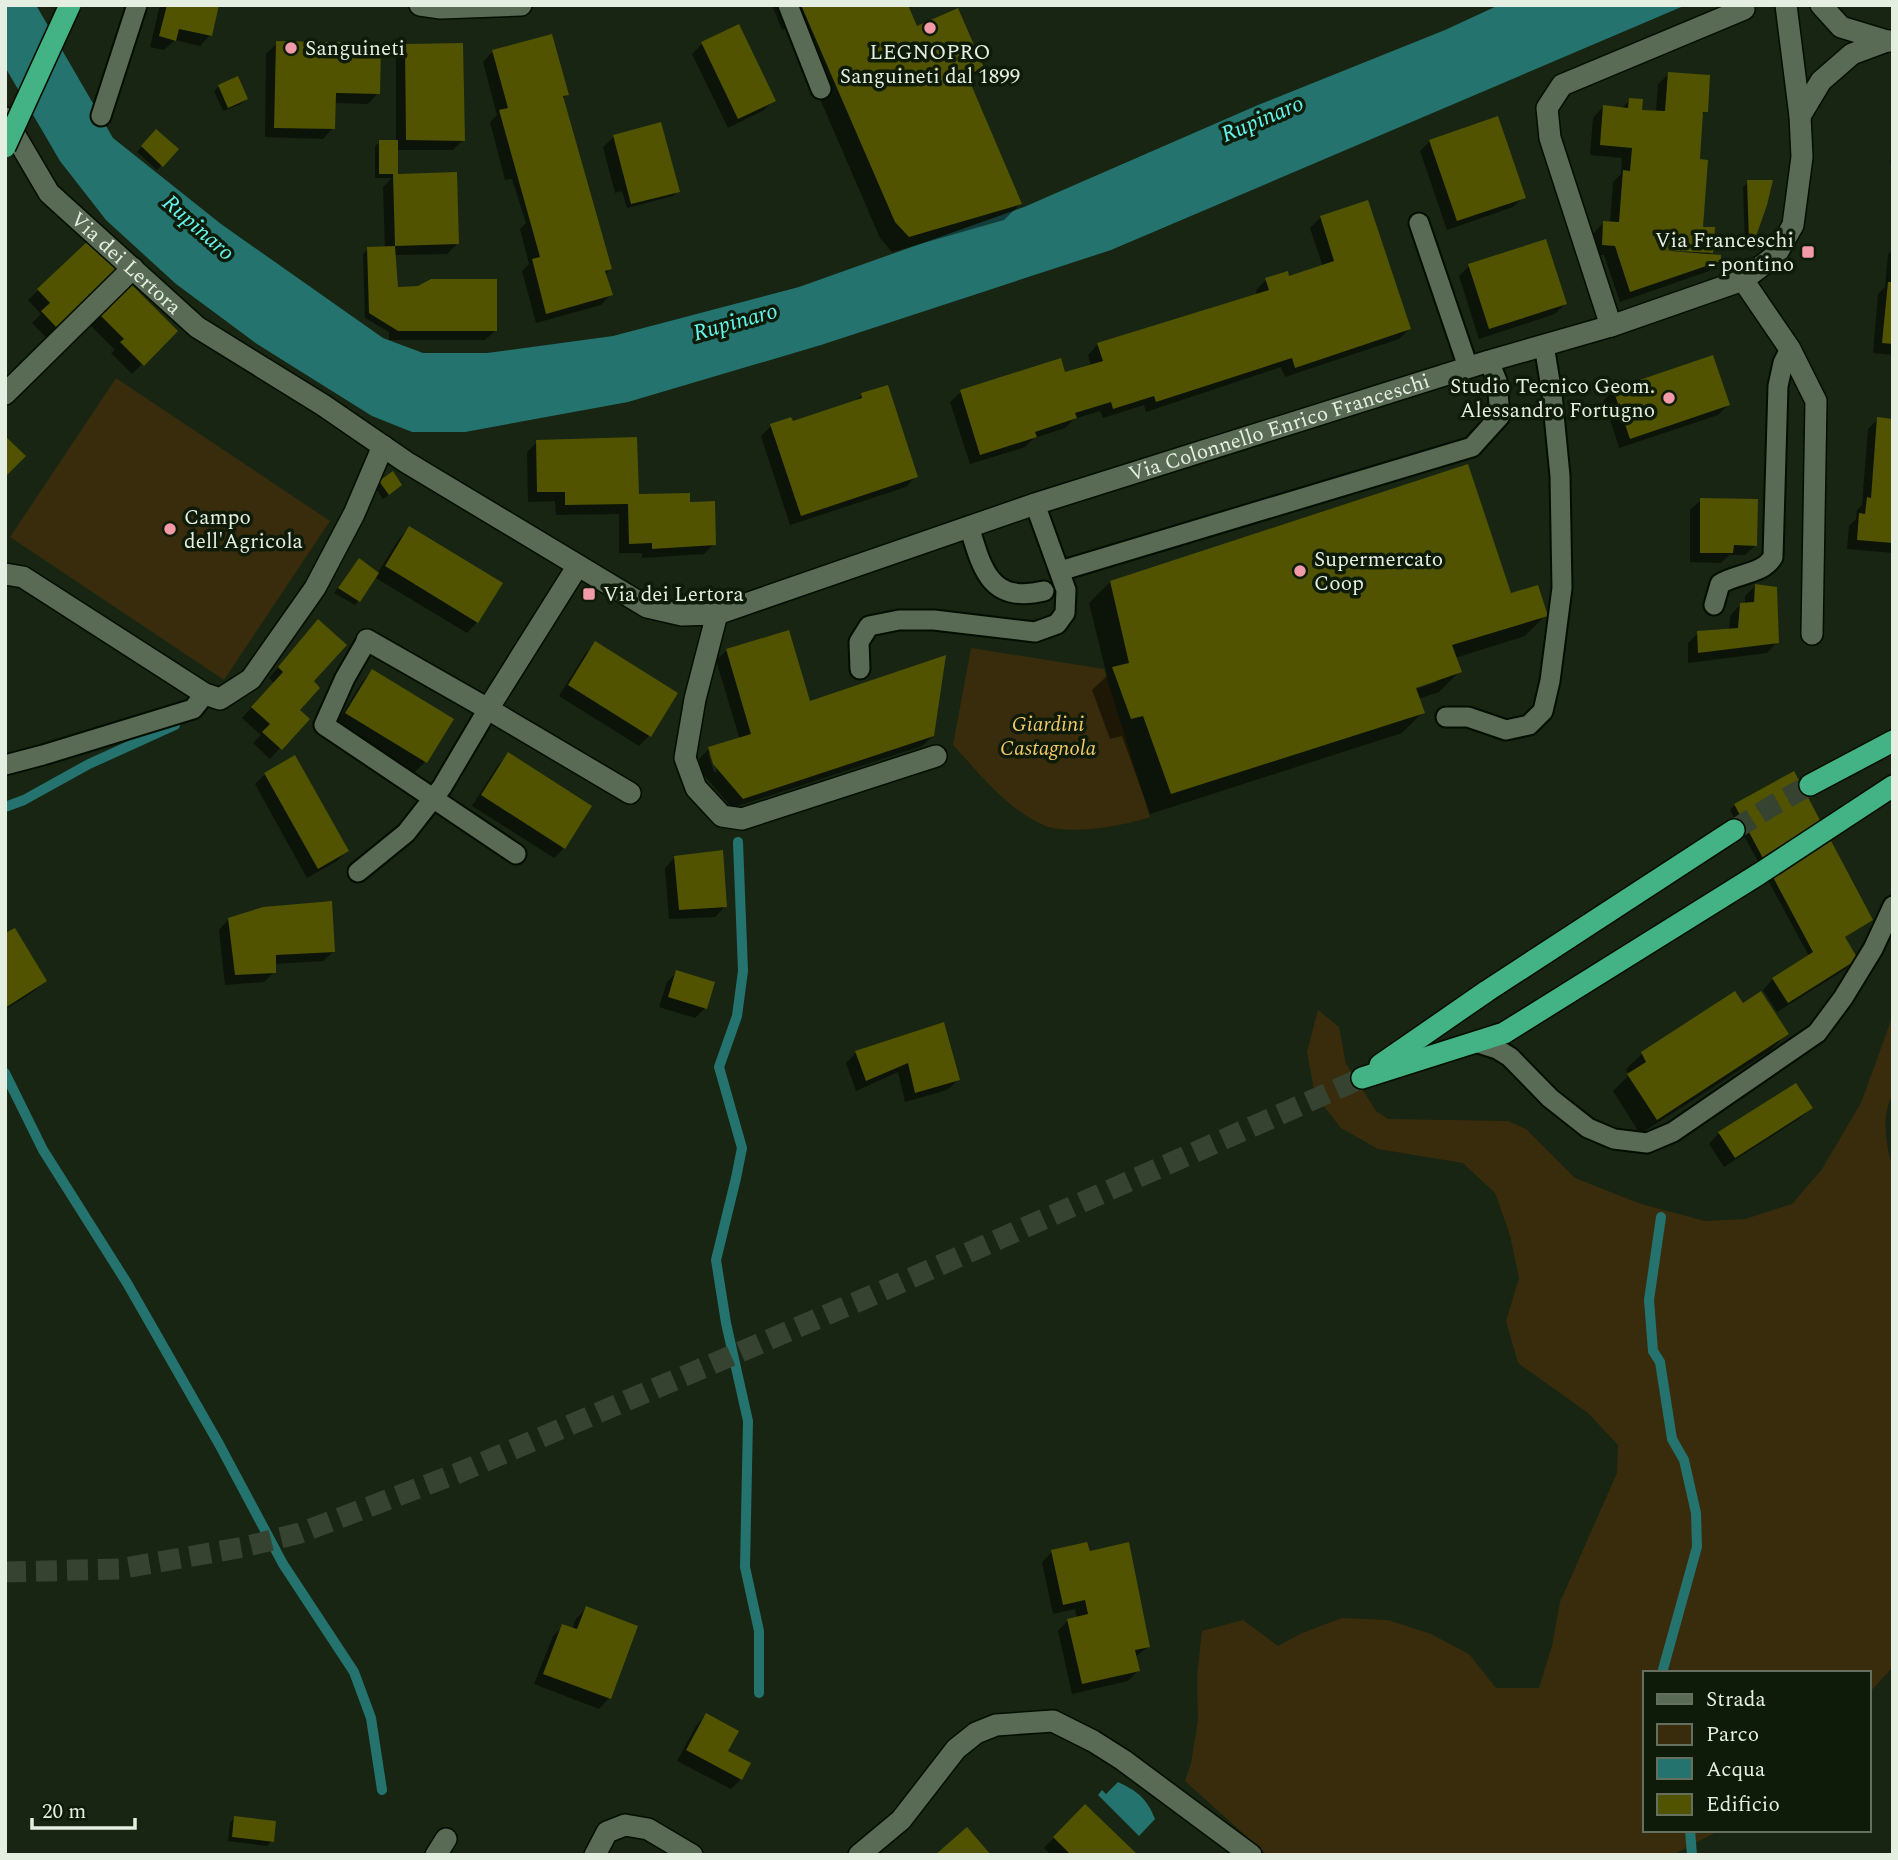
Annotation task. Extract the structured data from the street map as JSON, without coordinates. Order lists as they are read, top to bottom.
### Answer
{
  "streets": {
    "street": ["Via dei Lertora", "Via Colonnello Enrico Franceschi"]
  },
  "crossings": [
    ["Via dei Lertora", "Via Colonnello Enrico Franceschi"]
  ],
  "water": ["Rupinaro"],
  "parks": ["Giardini Castagnola"],
  "places": {
    "other": [
      "LEGNOPRO Sanguineti dal 1899",
      "Sanguineti",
      "Studio Tecnico Geom. Alessandro Fortugno",
      "Campo dell'Agricola",
      "Supermercato Coop"
    ],
    "transit": ["Via Franceschi - pontino", "Via dei Lertora"]
  },
  "legend": [
    "Strada",
    "Parco",
    "Acqua",
    "Edificio"
  ],
  "scale_bar": "20 m"
}
